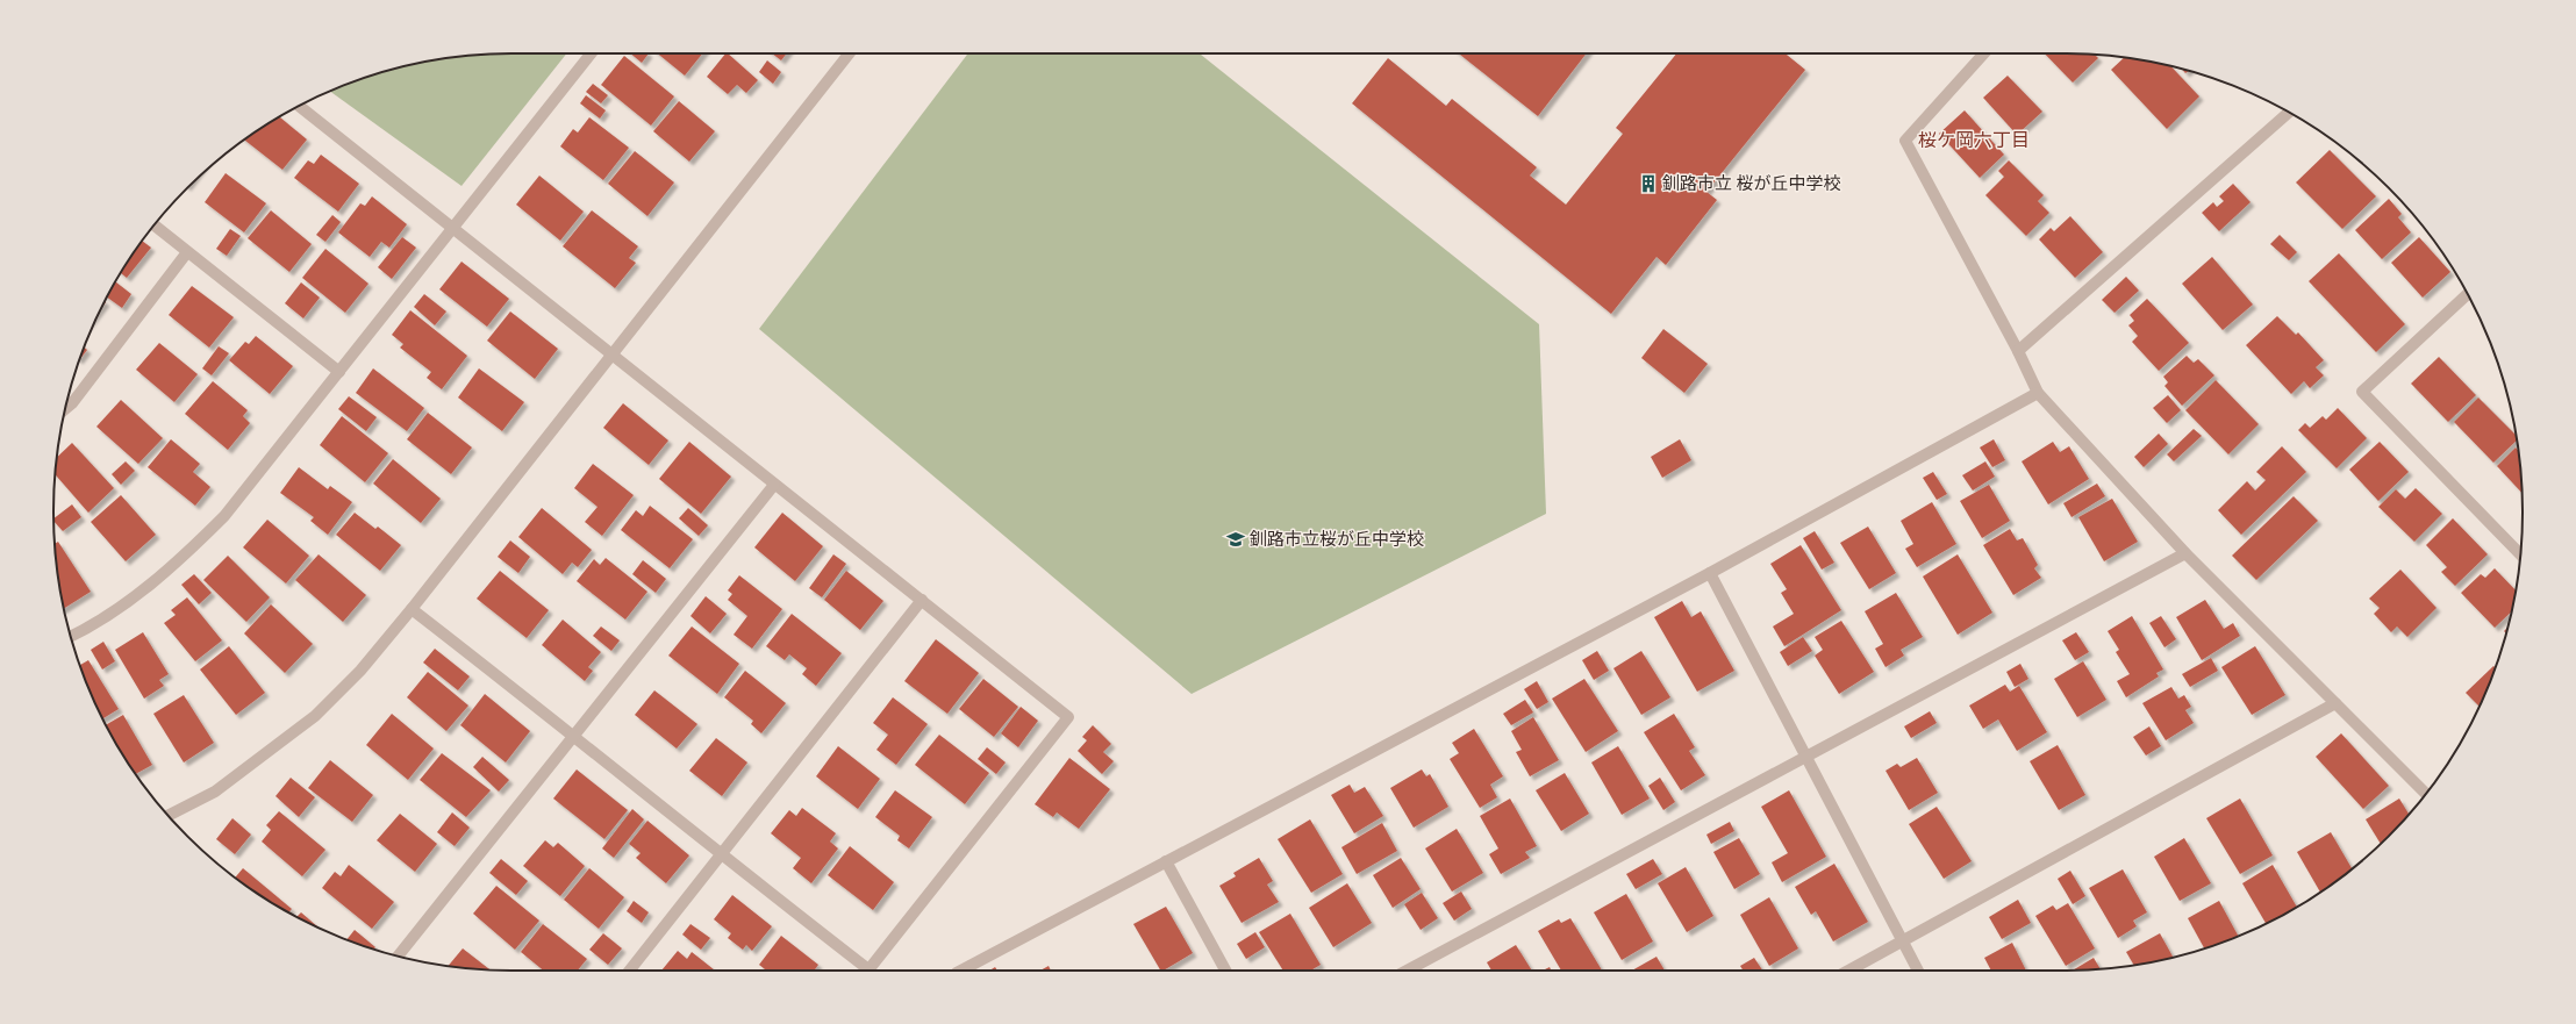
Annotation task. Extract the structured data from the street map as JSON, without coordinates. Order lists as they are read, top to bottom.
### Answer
{
  "districts": ["桜ケ岡六丁目"],
  "places": {
    "building": ["釧路市立 桜が丘中学校"],
    "school or university": ["釧路市立桜が丘中学校"]
  }
}
